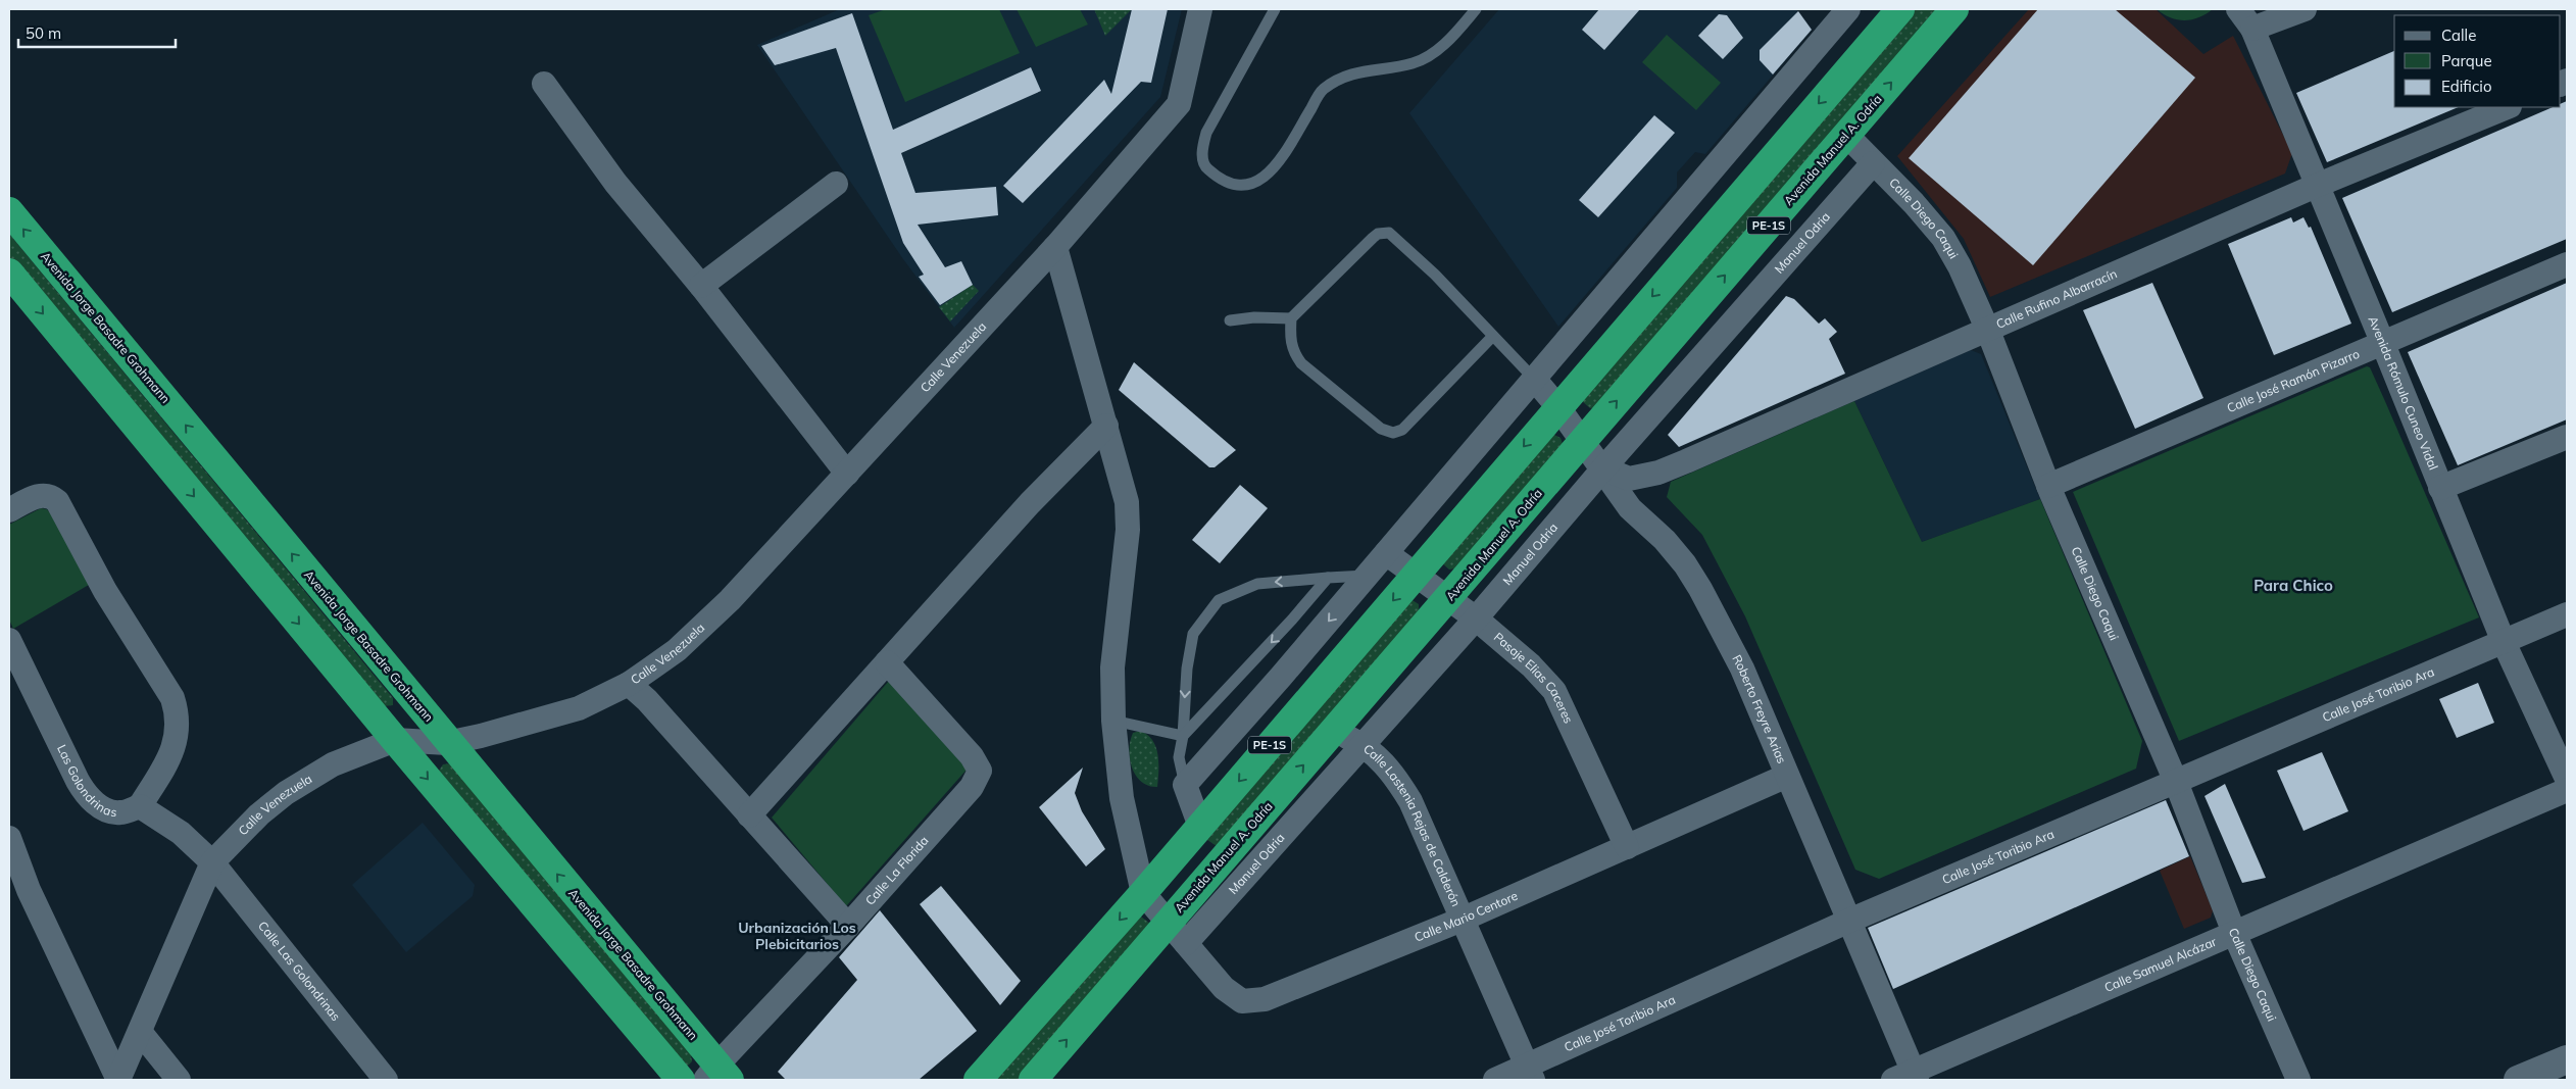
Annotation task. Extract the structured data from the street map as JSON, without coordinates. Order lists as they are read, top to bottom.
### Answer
{
  "streets": {
    "highway": ["Avenida Manuel A. Odría", "PE-1S", "Avenida Jorge Basadre Grohmann"],
    "street": [
      "Calle Diego Caqui",
      "Manuel Odria",
      "Calle Rufino Albarracín",
      "Calle Venezuela",
      "Calle José Ramón Pizarro",
      "Avenida Rómulo Cuneo Vidal",
      "Pasaje Elias Caceres",
      "Calle José Toribio Ara",
      "Roberto Freyre Arias",
      "Las Golondrinas",
      "Calle Lastenia Rejas de Calderón",
      "Calle La Florida",
      "Calle Mario Centore",
      "Calle Samuel Alcázar",
      "Calle Las Golondrinas"
    ]
  },
  "crossings": [
    ["Avenida Manuel A. Odría", "Calle Diego Caqui"],
    ["Avenida Manuel A. Odría", "Pasaje Elias Caceres"],
    ["Avenida Manuel A. Odría", "Roberto Freyre Arias"],
    ["Avenida Manuel A. Odría", "Calle Lastenia Rejas de Calderón"],
    ["Avenida Manuel A. Odría", "Calle Mario Centore"],
    ["Calle Diego Caqui", "Manuel Odria"],
    ["Calle Diego Caqui", "Calle Rufino Albarracín"],
    ["Calle Diego Caqui", "Calle José Ramón Pizarro"],
    ["Calle Diego Caqui", "Calle José Toribio Ara"],
    ["Calle Diego Caqui", "Calle Samuel Alcázar"],
    ["PE-1S", "Pasaje Elias Caceres"],
    ["PE-1S", "Roberto Freyre Arias"],
    ["PE-1S", "Calle Mario Centore"],
    ["Manuel Odria", "Calle Rufino Albarracín"],
    ["Manuel Odria", "Pasaje Elias Caceres"],
    ["Manuel Odria", "Roberto Freyre Arias"],
    ["Manuel Odria", "Calle Lastenia Rejas de Calderón"],
    ["Manuel Odria", "Calle Mario Centore"],
    ["Calle Rufino Albarracín", "Avenida Rómulo Cuneo Vidal"],
    ["Calle Rufino Albarracín", "Roberto Freyre Arias"],
    ["Avenida Jorge Basadre Grohmann", "Calle Venezuela"],
    ["Avenida Jorge Basadre Grohmann", "Calle La Florida"],
    ["Calle Venezuela", "Las Golondrinas"],
    ["Calle Venezuela", "Calle Las Golondrinas"],
    ["Calle José Ramón Pizarro", "Avenida Rómulo Cuneo Vidal"],
    ["Avenida Rómulo Cuneo Vidal", "Calle José Toribio Ara"],
    ["Pasaje Elias Caceres", "Calle Mario Centore"],
    ["Calle José Toribio Ara", "Roberto Freyre Arias"],
    ["Calle José Toribio Ara", "Calle Lastenia Rejas de Calderón"],
    ["Roberto Freyre Arias", "Calle Mario Centore"],
    ["Roberto Freyre Arias", "Calle Samuel Alcázar"],
    ["Las Golondrinas", "Calle Las Golondrinas"],
    ["Calle Lastenia Rejas de Calderón", "Calle Mario Centore"]
  ],
  "districts": ["Para Chico", "Urbanización Los Plebicitarios"],
  "legend": ["Calle", "Parque", "Edificio"],
  "scale_bar": "50 m"
}
